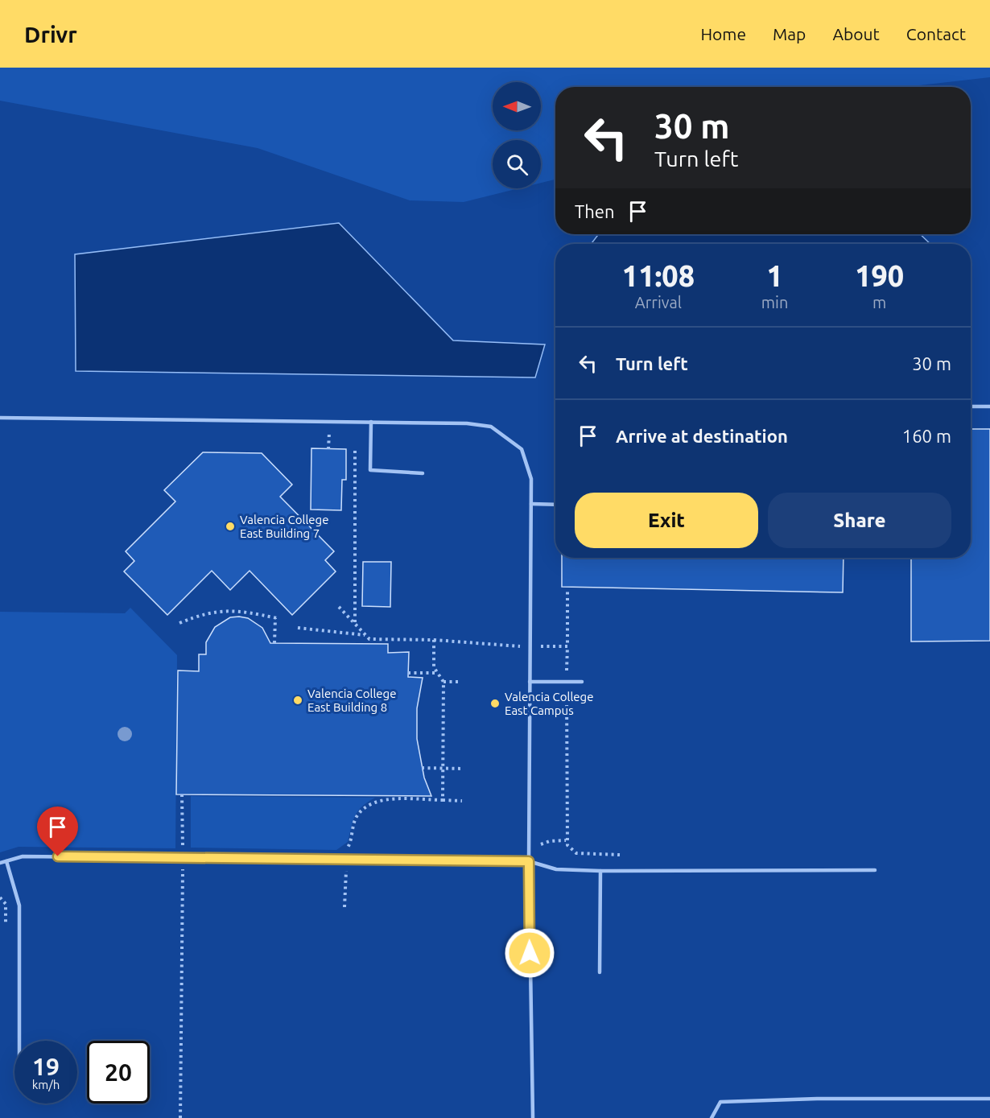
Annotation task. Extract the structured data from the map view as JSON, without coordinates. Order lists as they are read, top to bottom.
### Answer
{
  "places": ["Valencia College East Building 7", "Valencia College East Building 8", "Valencia College East Campus"],
  "north": "left",
  "page": {
    "header": "Drivr",
    "nav": [
      "Home",
      "Map",
      "About",
      "Contact"
    ],
    "turn": ["30 m", "Turn left"],
    "then": "Then",
    "eta": [
      "11:08",
      "Arrival",
      "1",
      "min",
      "190",
      "m"
    ],
    "list": [
      {
        "name": "Turn left",
        "value": "30 m"
      },
      {
        "name": "Arrive at destination",
        "value": "160 m"
      }
    ],
    "buttons": ["Exit", "Share"],
    "speed": "19 km/h",
    "limit": "20"
  }
}
